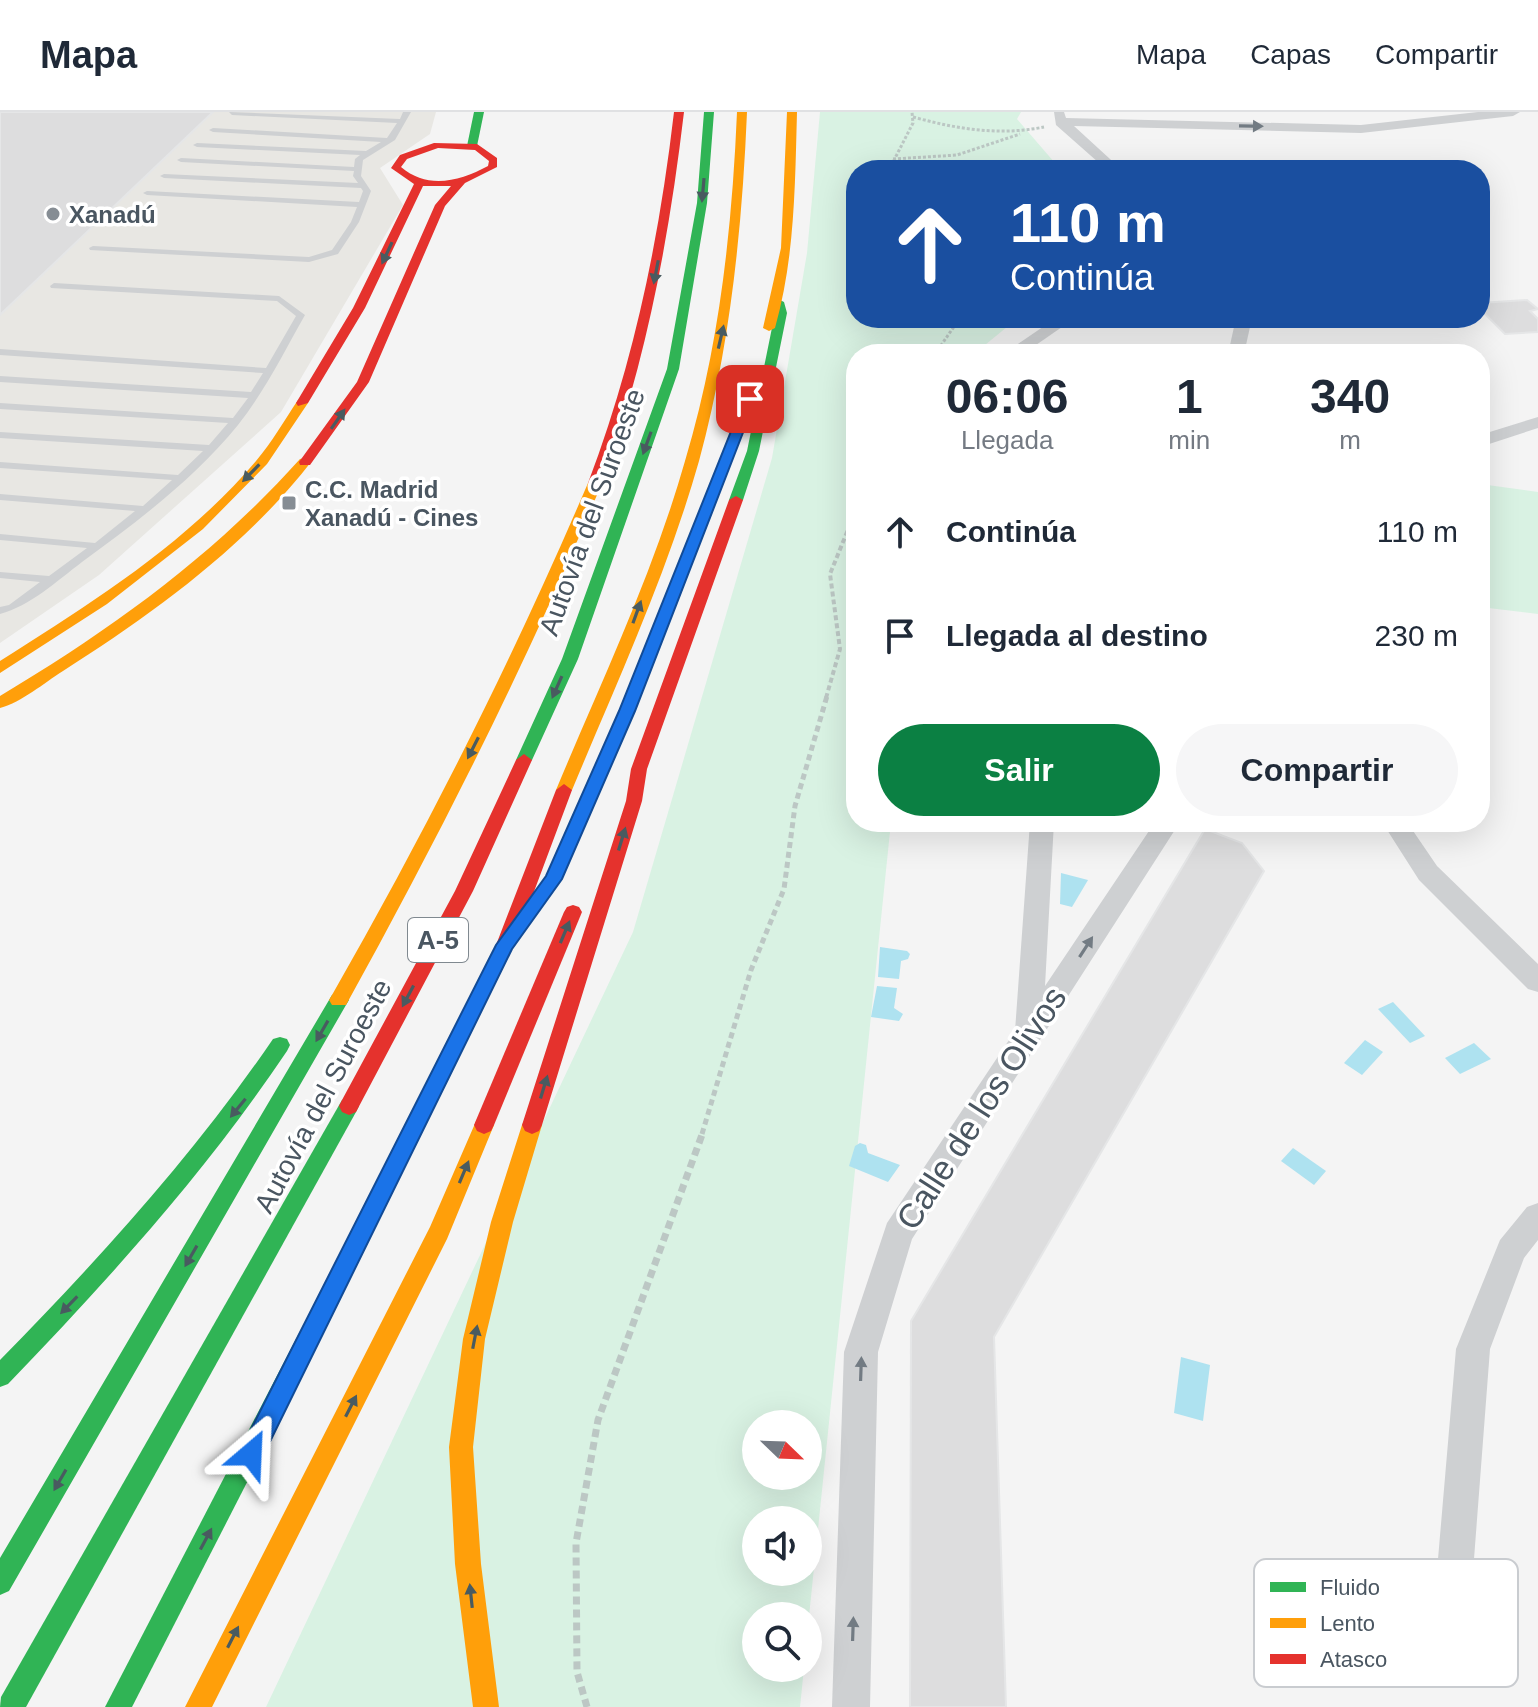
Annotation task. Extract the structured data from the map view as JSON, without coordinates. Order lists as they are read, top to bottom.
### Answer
{
  "streets": {
    "main road": ["Autovía del Suroeste", "A-5"],
    "street": ["Calle de los Olivos"]
  },
  "one_way": ["Calle de los Olivos"],
  "places": {
    "other": ["Xanadú"],
    "transit": ["C.C. Madrid Xanadú - Cines"]
  },
  "legend": ["Fluido", "Lento", "Atasco"],
  "north": "bottom right",
  "page": {
    "header": "Mapa",
    "nav": ["Mapa", "Capas", "Compartir"],
    "turn": ["110 m", "Continúa"],
    "eta": [
      "06:06",
      "Llegada",
      "1",
      "min",
      "340",
      "m"
    ],
    "list": [
      {
        "name": "Continúa",
        "value": "110 m"
      },
      {
        "name": "Llegada al destino",
        "value": "230 m"
      }
    ],
    "buttons": ["Salir", "Compartir"]
  }
}
